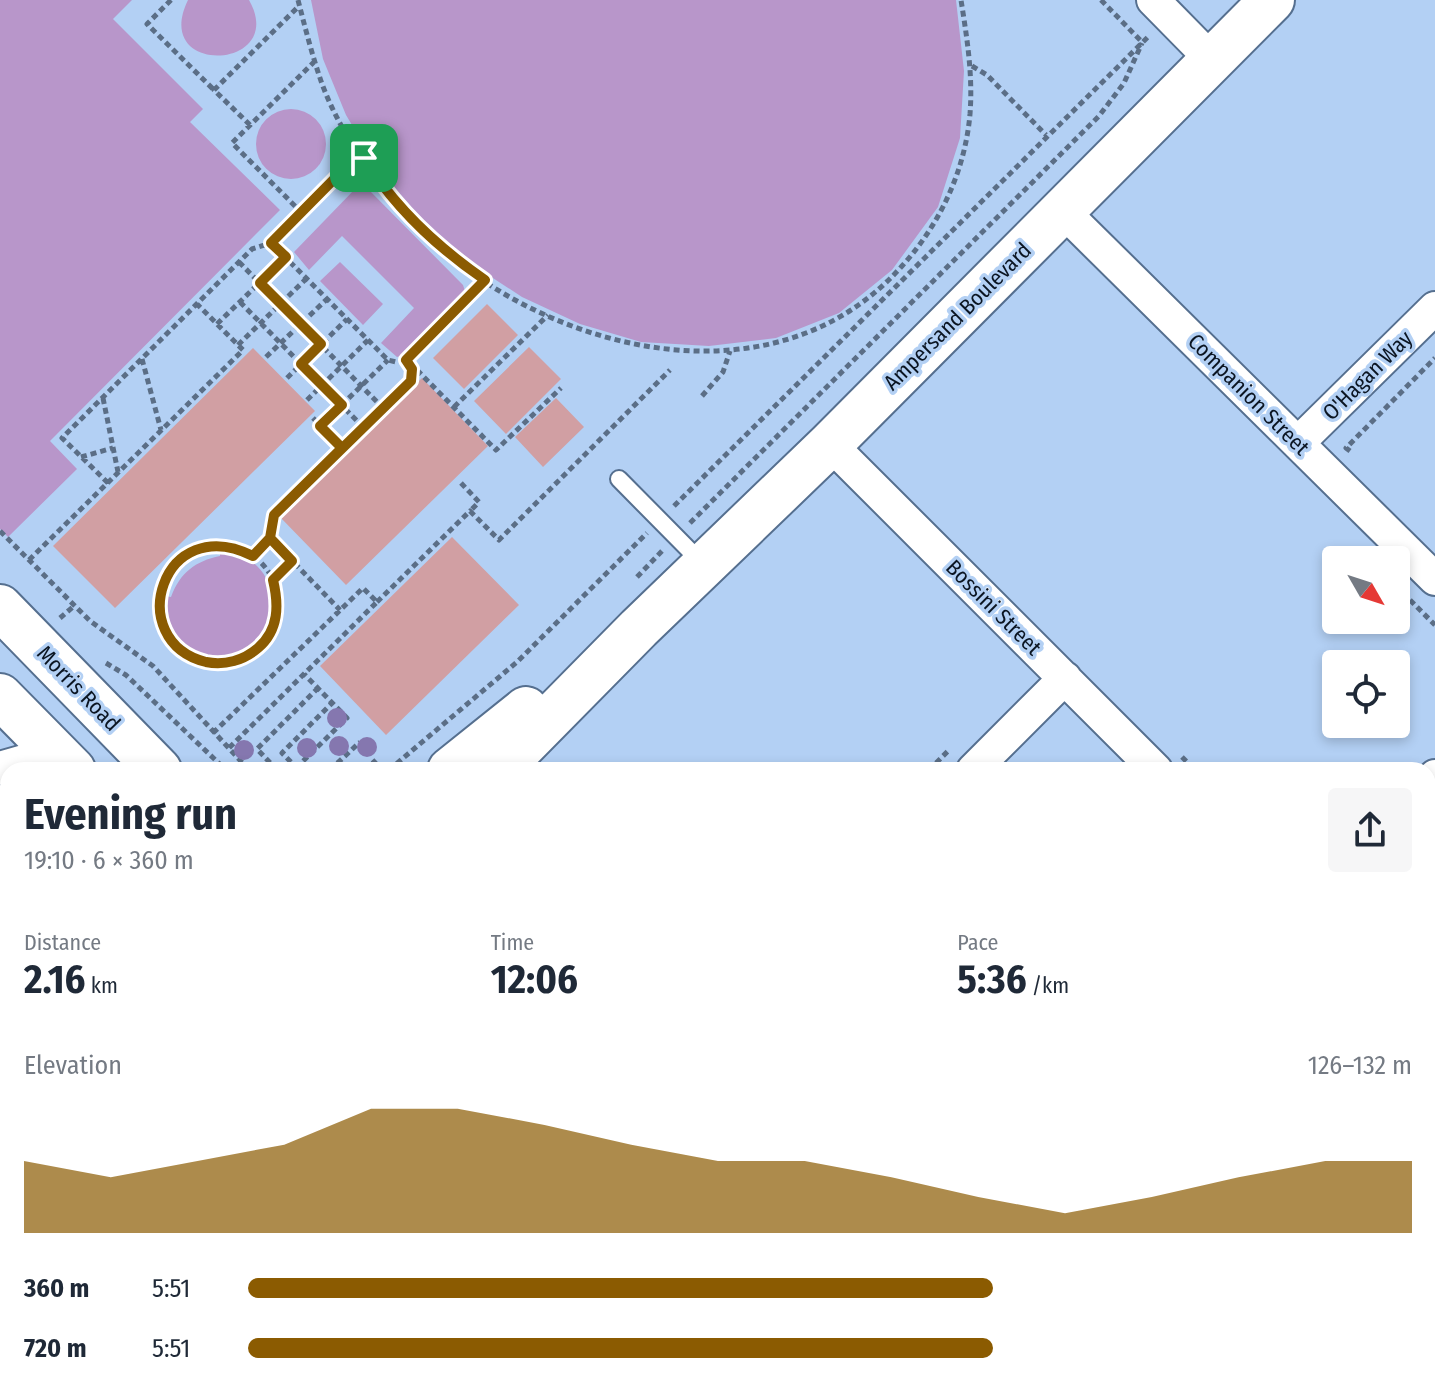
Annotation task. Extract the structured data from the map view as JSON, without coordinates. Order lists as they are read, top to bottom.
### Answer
{
  "streets": {
    "street": [
      "Ampersand Boulevard",
      "O'Hagan Way",
      "Companion Street",
      "Bossini Street",
      "Morris Road"
    ]
  },
  "crossings": [
    ["Ampersand Boulevard", "Companion Street"],
    ["Ampersand Boulevard", "Bossini Street"],
    ["O'Hagan Way", "Companion Street"]
  ],
  "north": "bottom right",
  "page": {
    "heading": ["Evening run", "19:10 · 6 × 360 m"],
    "stats": [
      ["Distance", "2.16 km"],
      ["Time", "12:06"],
      ["Pace", "5:36 /km"]
    ],
    "chart": ["Elevation", "126–132 m"],
    "list": [
      {
        "name": "360 m",
        "note": "5:51"
      },
      {
        "name": "720 m",
        "note": "5:51"
      }
    ]
  }
}
